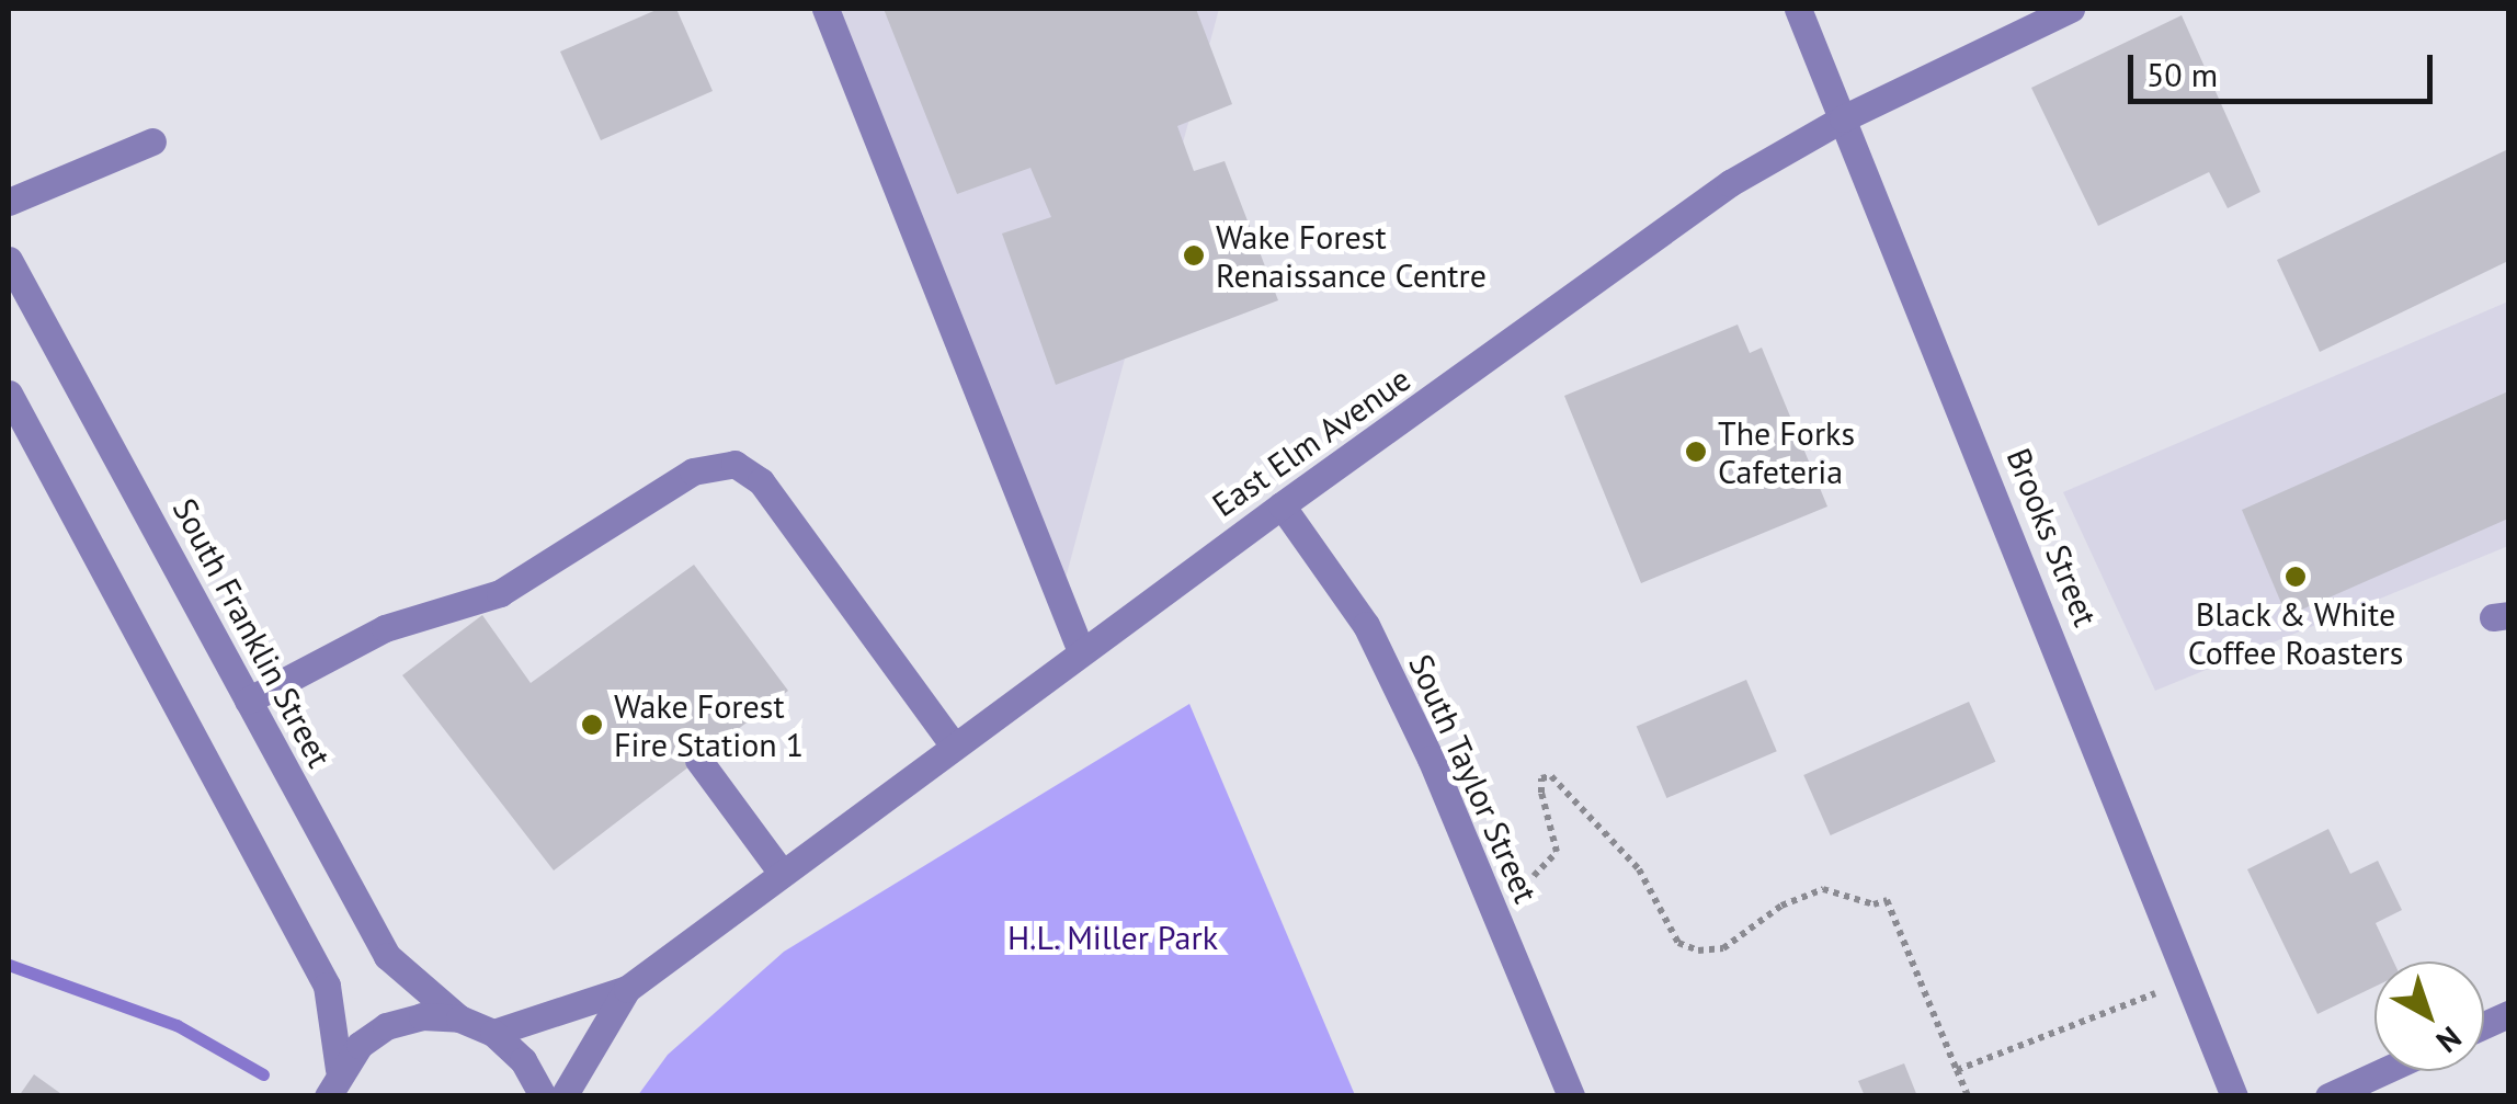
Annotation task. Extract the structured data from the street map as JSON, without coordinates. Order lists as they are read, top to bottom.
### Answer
{
  "streets": {
    "street": [
      "East Elm Avenue",
      "Brooks Street",
      "South Franklin Street",
      "South Taylor Street"
    ]
  },
  "crossings": [
    ["East Elm Avenue", "Brooks Street"],
    ["East Elm Avenue", "South Taylor Street"]
  ],
  "parks": ["H.L. Miller Park"],
  "places": [
    "Wake Forest Renaissance Centre",
    "The Forks Cafeteria",
    "Black & White Coffee Roasters",
    "Wake Forest Fire Station 1"
  ],
  "scale_bar": "50 m",
  "north": "bottom right"
}
